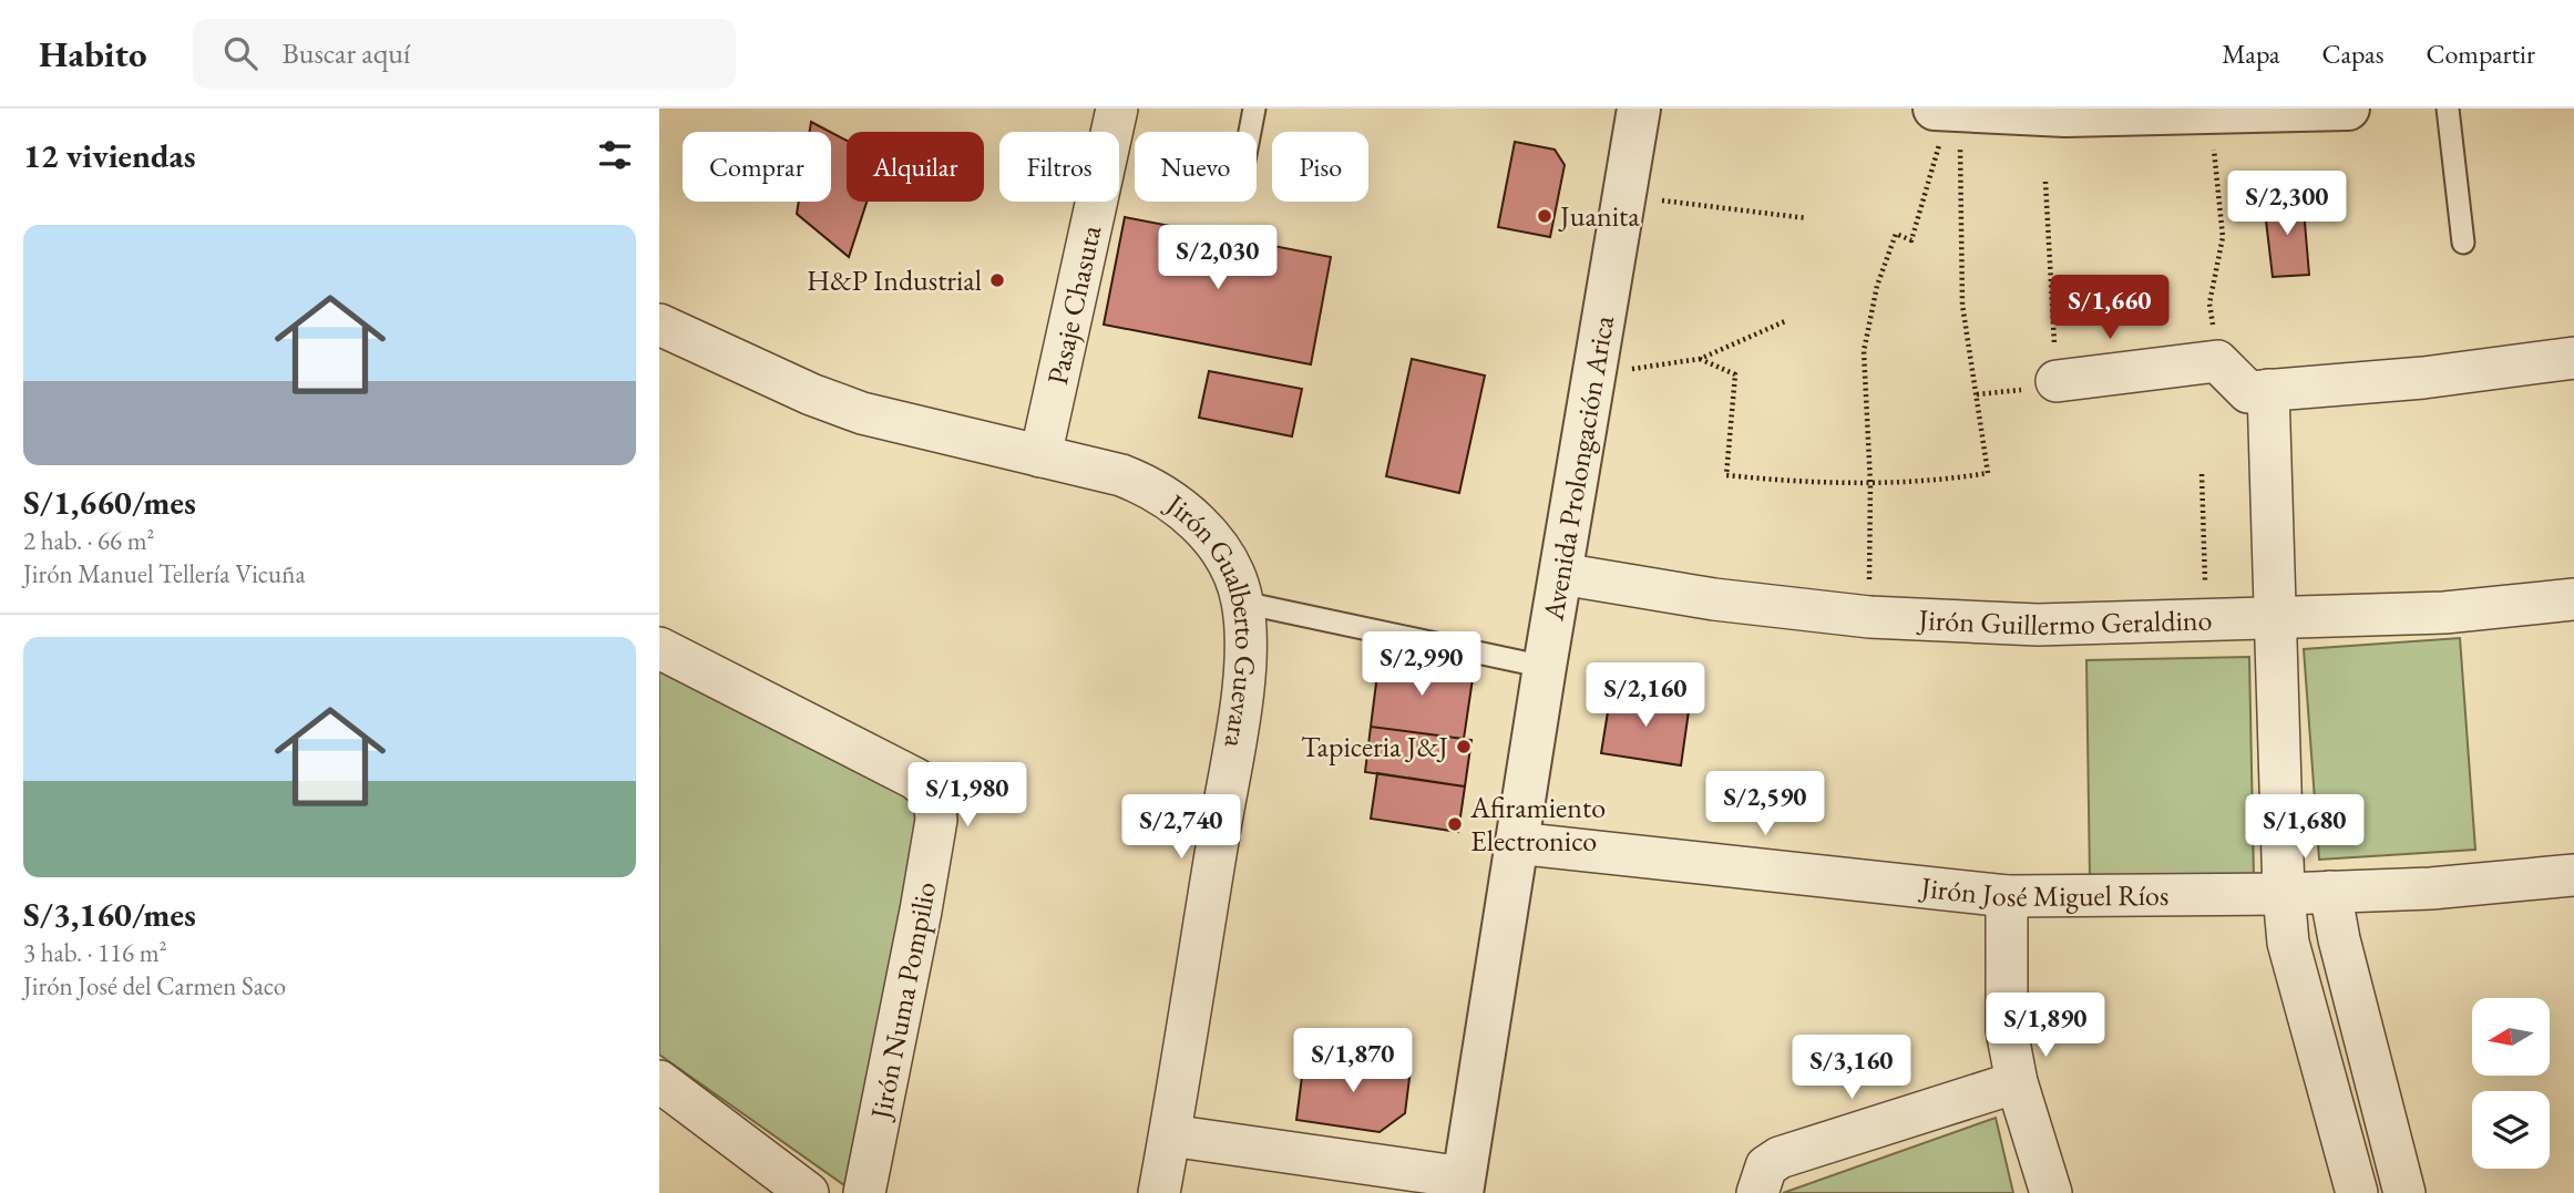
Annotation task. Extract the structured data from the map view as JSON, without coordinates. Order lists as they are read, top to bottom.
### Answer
{
  "streets": {
    "street": [
      "Pasaje Chasuta",
      "Avenida Prolongación Arica",
      "Jirón Guillermo Geraldino",
      "Jirón Gualberto Guevara",
      "Jirón José Miguel Ríos",
      "Jirón Numa Pompilio"
    ]
  },
  "crossings": [
    ["Pasaje Chasuta", "Jirón Gualberto Guevara"],
    ["Avenida Prolongación Arica", "Jirón Guillermo Geraldino"],
    ["Avenida Prolongación Arica", "Jirón José Miguel Ríos"]
  ],
  "places": [
    "Juanita",
    "H&P Industrial",
    "Tapiceria J&J",
    "Afiramiento Electronico"
  ],
  "north": "left",
  "page": {
    "header": "Habito",
    "search": "Buscar aquí",
    "nav": ["Mapa", "Capas", "Compartir"],
    "heading": "12 viviendas",
    "chip": [
      "Comprar",
      "Alquilar",
      "Filtros",
      "Nuevo",
      "Piso"
    ],
    "price": [
      "S/2,300",
      "S/2,030",
      "S/1,660",
      "S/2,990",
      "S/2,160",
      "S/1,980",
      "S/2,590",
      "S/2,740",
      "S/1,680",
      "S/1,890",
      "S/1,870",
      "S/3,160"
    ],
    "list": [
      {
        "name": "S/1,660/mes",
        "note": "2 hab. · 66 m² · Jirón Manuel Tellería Vicuña"
      },
      {
        "name": "S/3,160/mes",
        "note": "3 hab. · 116 m² · Jirón José del Carmen Saco"
      }
    ]
  }
}
